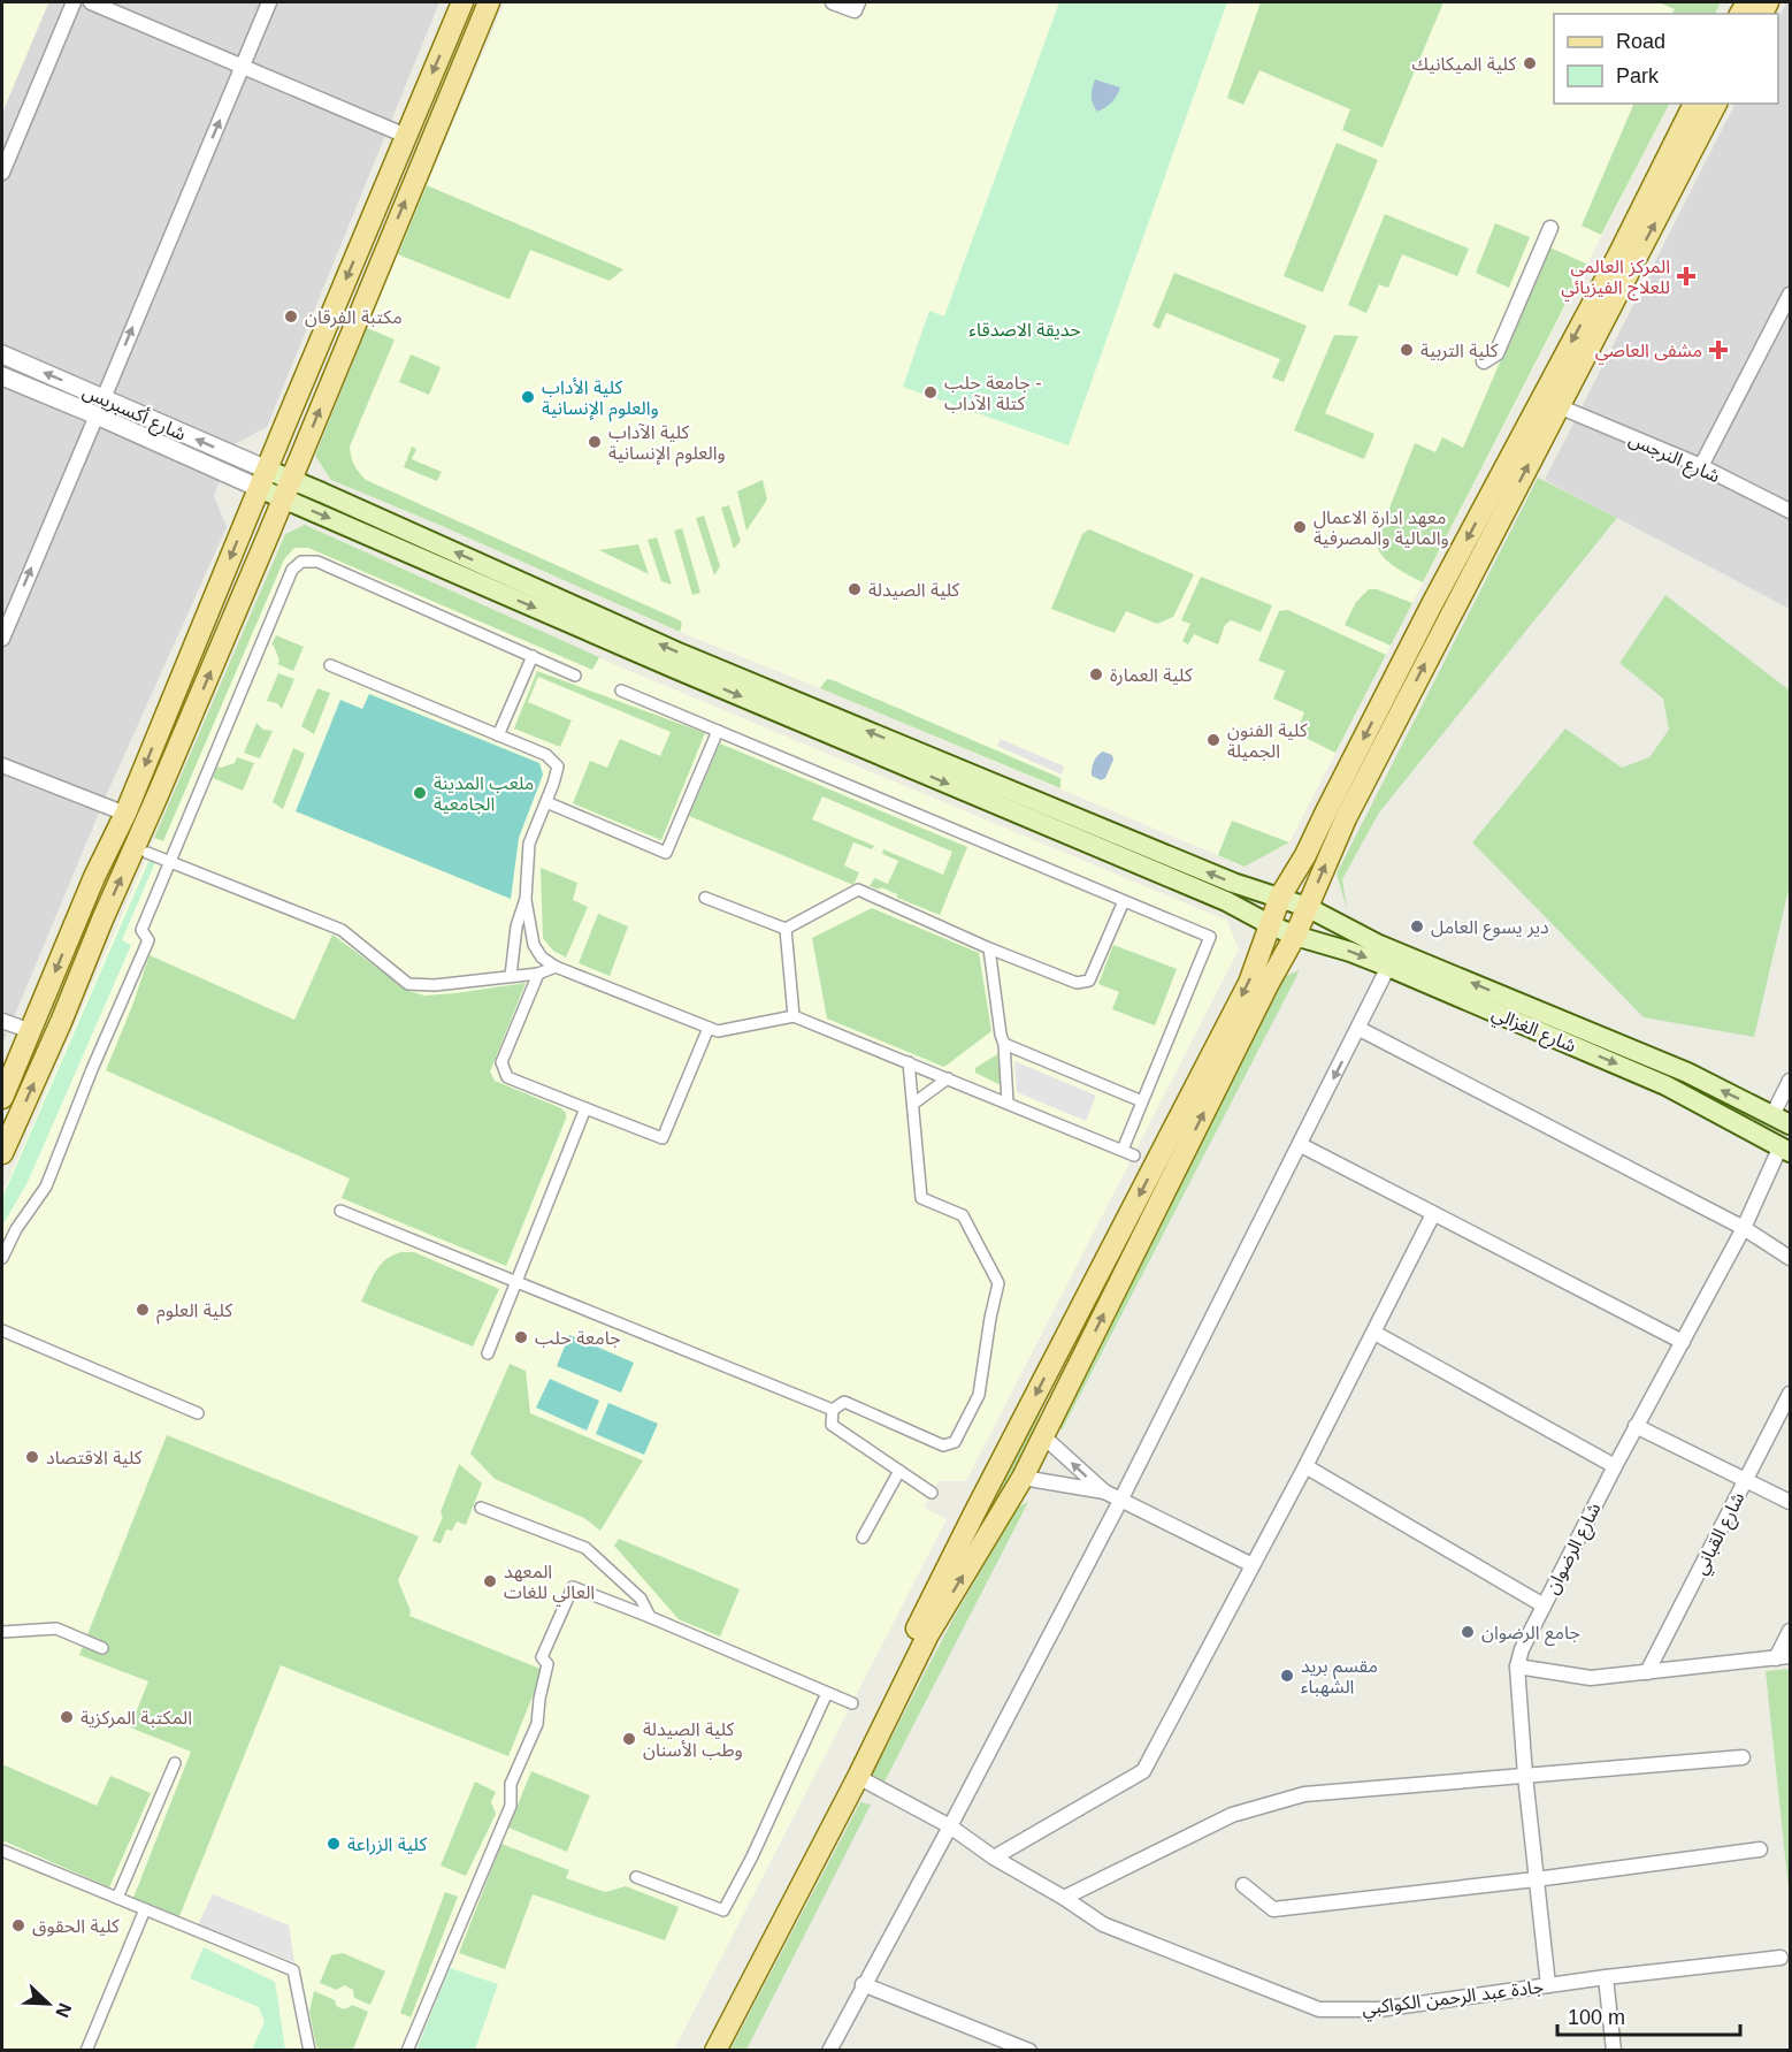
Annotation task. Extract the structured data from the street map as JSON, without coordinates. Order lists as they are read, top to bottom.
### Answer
{
  "streets": {
    "main road": ["شارع الغزالي"],
    "street": [
      "شارع أكسبريس",
      "شارع النرجس",
      "شارع القباني",
      "شارع الرضوان",
      "جادة عبد الرحمن الكواكبي"
    ]
  },
  "crossings": [
    ["شارع الغزالي", "شارع الرضوان"],
    ["شارع الرضوان", "جادة عبد الرحمن الكواكبي"]
  ],
  "parks": ["حديقة الاصدقاء"],
  "places": {
    "other": [
      "كلية الميكانيك",
      "مكتبة الفرقان",
      "كلية التربية",
      "جامعة حلب - كتلة الآداب",
      "كلية الأداب والعلوم الإنسانية",
      "كلية الآداب والعلوم الإنسانية",
      "معهد ادارة الاعمال والمالية والمصرفية",
      "كلية الصيدلة",
      "كلية العمارة",
      "كلية الفنون الجميلة",
      "ملعب المدينة الجامعية",
      "دير يسوع العامل",
      "كلية العلوم",
      "جامعة حلب",
      "كلية الاقتصاد",
      "المعهد العالي للغات",
      "جامع الرضوان",
      "مقسم بريد الشهباء",
      "المكتبة المركزية",
      "كلية الصيدلة وطب الأسنان",
      "كلية الزراعة",
      "كلية الحقوق"
    ],
    "health": ["المركز العالمي للعلاج الفيزيائي", "مشفى العاصي"]
  },
  "legend": ["Road", "Park"],
  "scale_bar": "100 m",
  "north": "bottom right"
}
